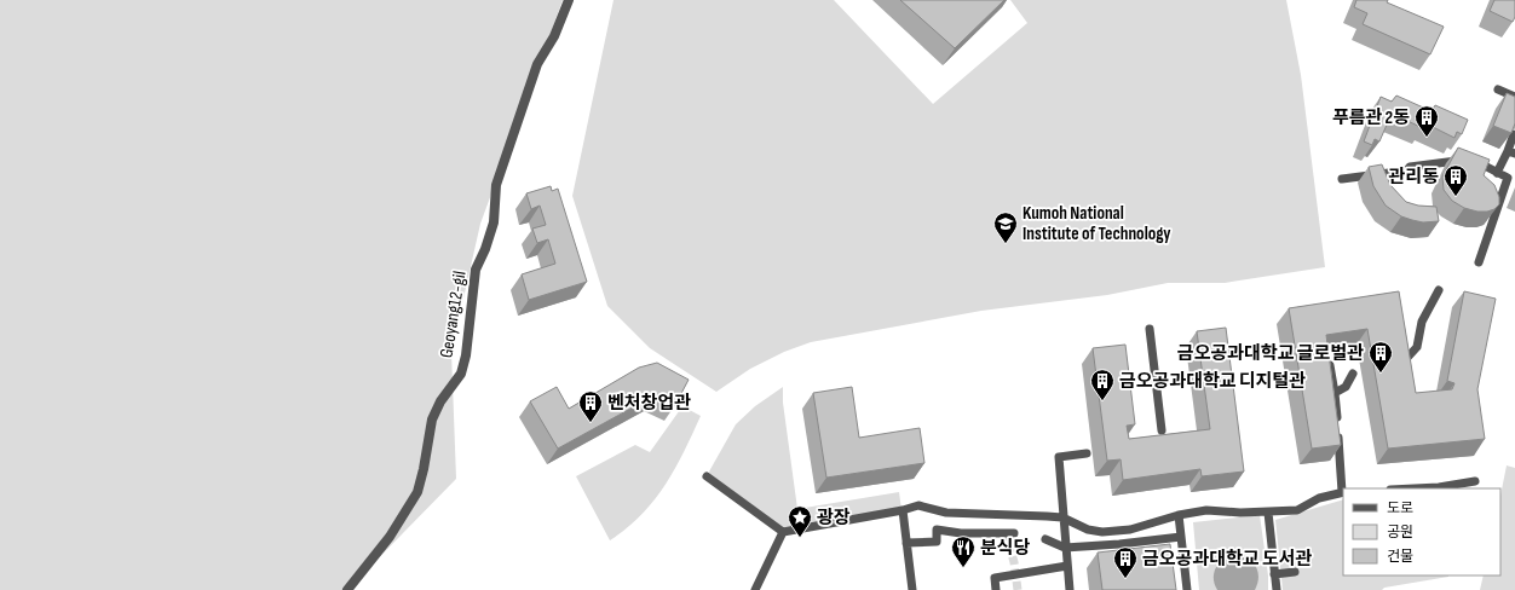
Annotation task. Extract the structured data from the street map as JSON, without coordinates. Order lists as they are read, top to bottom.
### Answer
{
  "streets": {
    "street": ["Geoyang12-gil"]
  },
  "places": {
    "building": [
      "푸름관 2동",
      "관리동",
      "금오공과대학교 글로벌관",
      "금오공과대학교 디지털관",
      "벤처창업관",
      "금오공과대학교 도서관"
    ],
    "school or university": ["Kumoh National Institute of Technology"],
    "place": ["광장"],
    "restaurant": ["분식당"]
  },
  "legend": ["도로", "공원", "건물"]
}
